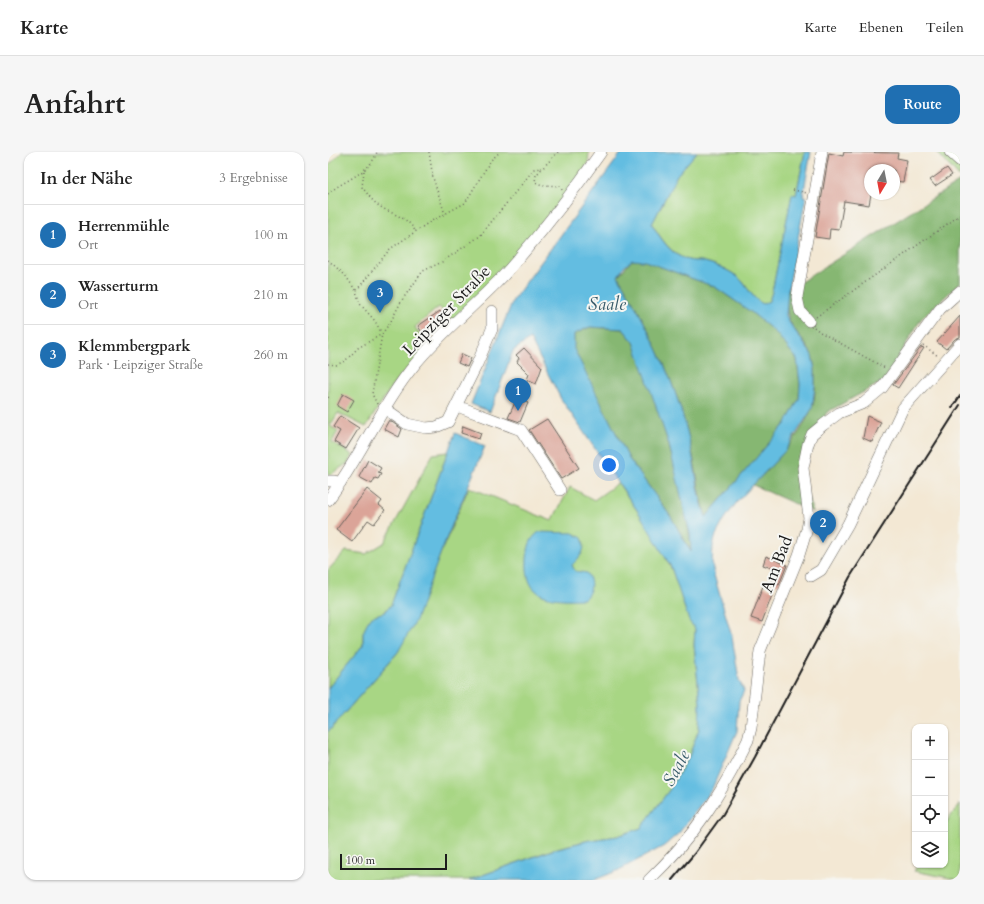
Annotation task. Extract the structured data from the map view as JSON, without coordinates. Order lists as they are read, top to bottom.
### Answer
{
  "streets": {
    "street": ["Leipziger Straße", "Am Bad"]
  },
  "water": ["Saale"],
  "scale_bar": "100 m",
  "north": "bottom",
  "page": {
    "header": "Karte",
    "nav": ["Karte", "Ebenen", "Teilen"],
    "title": "Anfahrt",
    "buttons": "Route",
    "heading": ["In der Nähe", "3 Ergebnisse"],
    "list": [
      {
        "mark": "1",
        "name": "Herrenmühle",
        "note": "Ort",
        "value": "100 m"
      },
      {
        "mark": "2",
        "name": "Wasserturm",
        "note": "Ort",
        "value": "210 m"
      },
      {
        "mark": "3",
        "name": "Klemmbergpark",
        "note": "Park · Leipziger Straße",
        "value": "260 m"
      }
    ],
    "pins": ["3", "1", "2"],
    "map_buttons": ["+", "−"],
    "scale": "100 m"
  }
}
